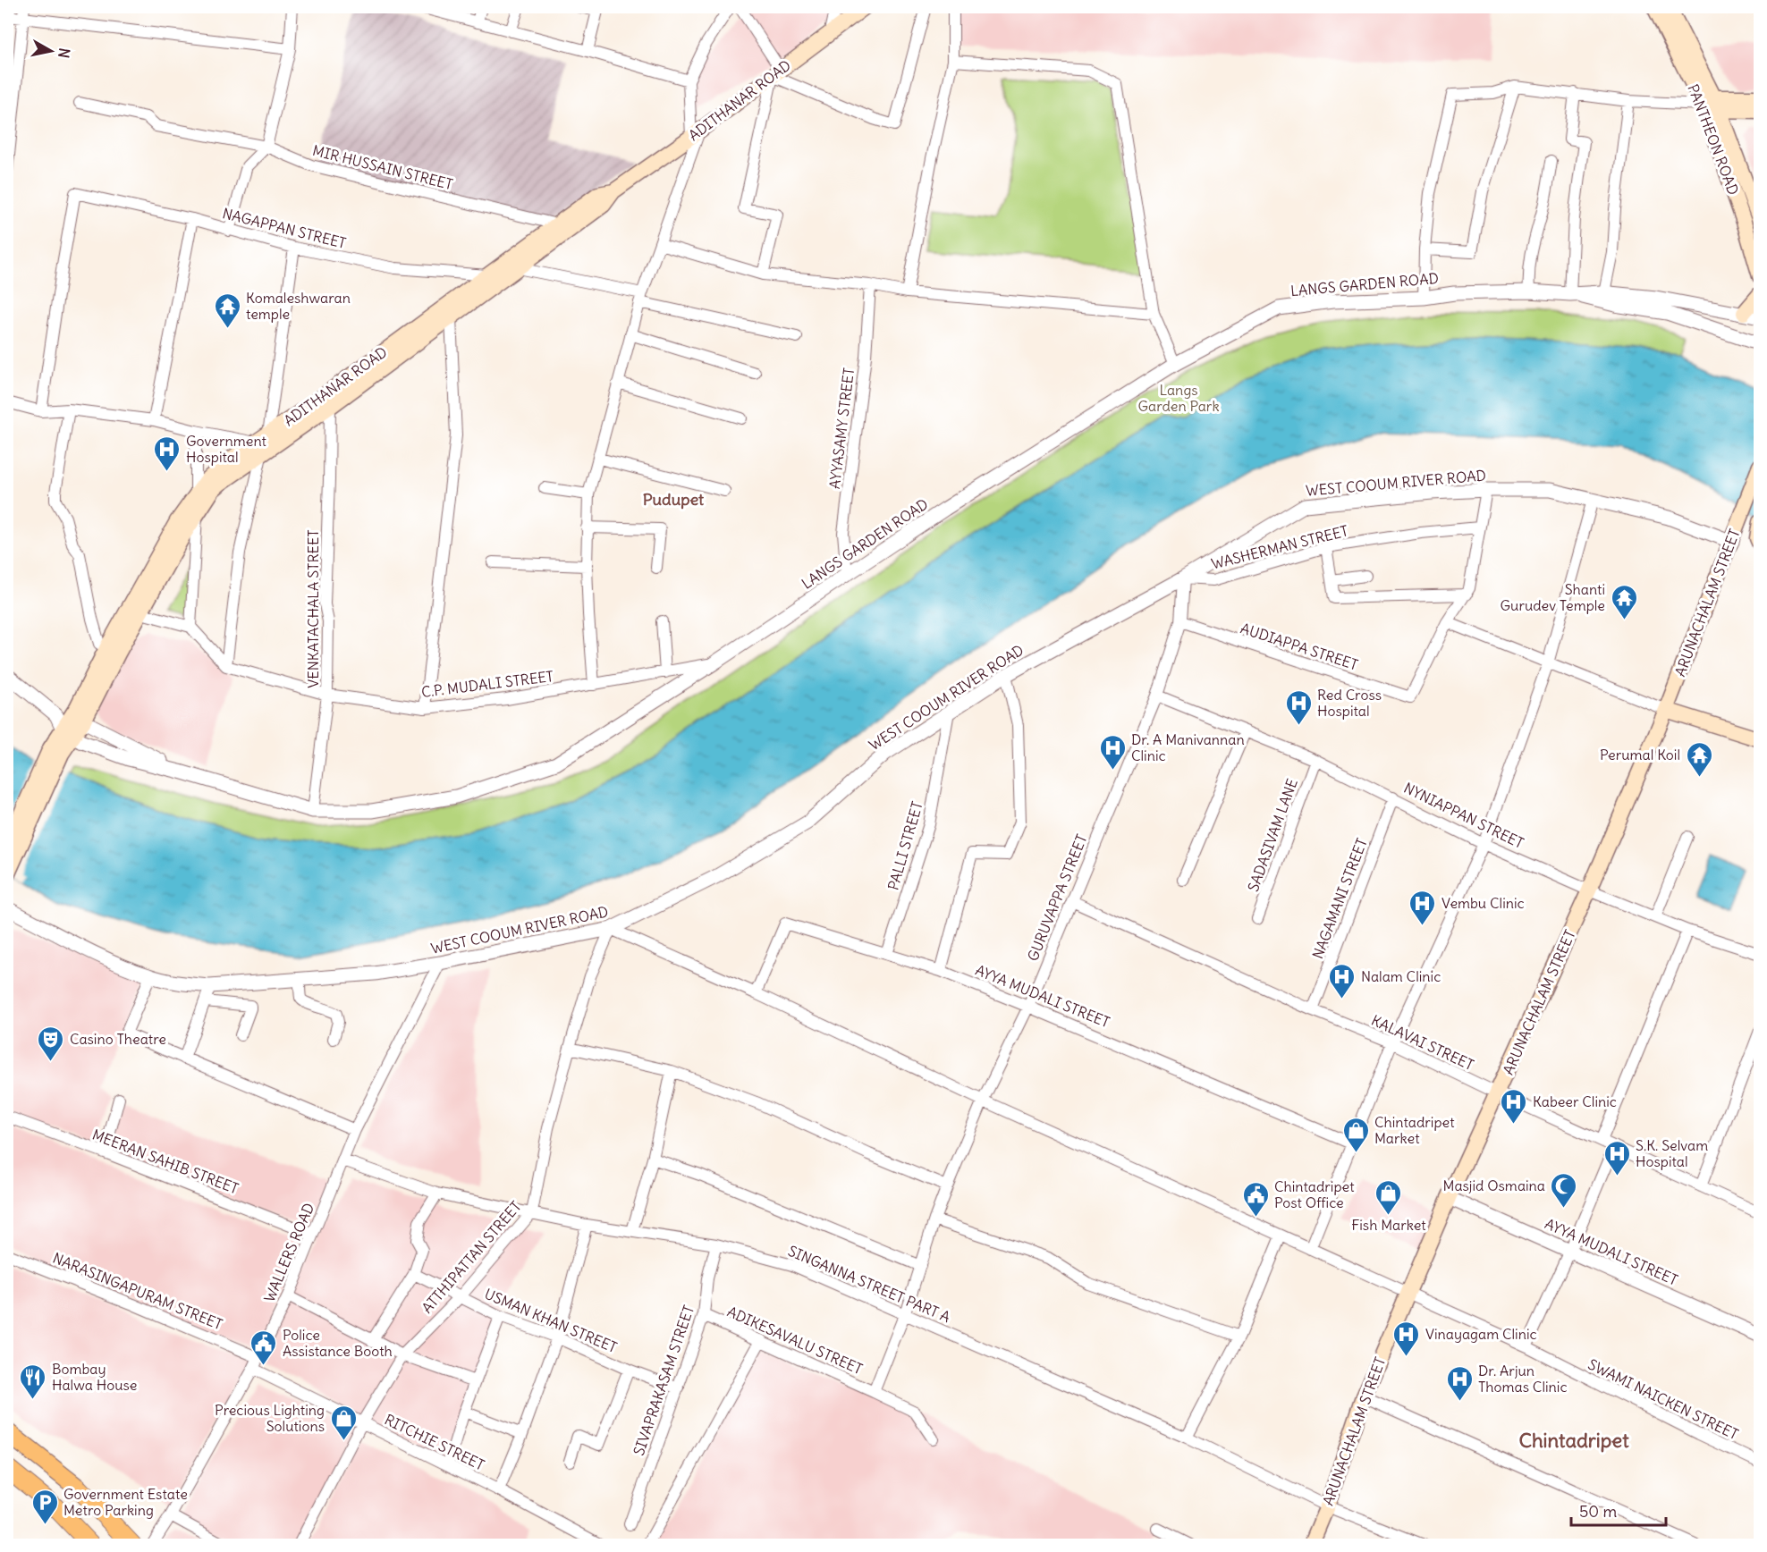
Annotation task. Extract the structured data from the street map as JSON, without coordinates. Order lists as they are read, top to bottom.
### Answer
{
  "streets": {
    "main road": ["ADITHANAR ROAD", "PANTHEON ROAD", "ARUNACHALAM STREET"],
    "street": [
      "MIR HUSSAIN STREET",
      "NAGAPPAN STREET",
      "LANGS GARDEN ROAD",
      "AYYASAMY STREET",
      "WEST COOUM RIVER ROAD",
      "WASHERMAN STREET",
      "VENKATACHALA STREET",
      "AUDIAPPA STREET",
      "C.P. MUDALI STREET",
      "NYNIAPPAN STREET",
      "SADASIVAM LANE",
      "PALLI STREET",
      "GURUVAPPA STREET",
      "NAGAMANI STREET",
      "AYYA MUDALI STREET",
      "KALAVAI STREET",
      "MEERAN SAHIB STREET",
      "WALLERS ROAD",
      "ATTHIPATTAN STREET",
      "SINGANNA STREET PART A",
      "NARASINGAPURAM STREET",
      "USMAN KHAN STREET",
      "ADIKESAVALU STREET",
      "SIVAPRAKASAM STREET",
      "SWAMI NAICKEN STREET",
      "RITCHIE STREET"
    ]
  },
  "crossings": [
    ["ADITHANAR ROAD", "MIR HUSSAIN STREET"],
    ["ADITHANAR ROAD", "NAGAPPAN STREET"],
    ["ADITHANAR ROAD", "LANGS GARDEN ROAD"],
    ["ADITHANAR ROAD", "VENKATACHALA STREET"],
    ["LANGS GARDEN ROAD", "AYYASAMY STREET"],
    ["LANGS GARDEN ROAD", "VENKATACHALA STREET"],
    ["LANGS GARDEN ROAD", "C.P. MUDALI STREET"],
    ["WEST COOUM RIVER ROAD", "WASHERMAN STREET"],
    ["WEST COOUM RIVER ROAD", "ARUNACHALAM STREET"],
    ["WEST COOUM RIVER ROAD", "PALLI STREET"],
    ["WEST COOUM RIVER ROAD", "GURUVAPPA STREET"],
    ["WEST COOUM RIVER ROAD", "WALLERS ROAD"],
    ["WEST COOUM RIVER ROAD", "ATTHIPATTAN STREET"],
    ["WEST COOUM RIVER ROAD", "SWAMI NAICKEN STREET"],
    ["WASHERMAN STREET", "GURUVAPPA STREET"],
    ["ARUNACHALAM STREET", "NYNIAPPAN STREET"],
    ["ARUNACHALAM STREET", "AYYA MUDALI STREET"],
    ["ARUNACHALAM STREET", "KALAVAI STREET"],
    ["ARUNACHALAM STREET", "SINGANNA STREET PART A"],
    ["ARUNACHALAM STREET", "SWAMI NAICKEN STREET"],
    ["VENKATACHALA STREET", "C.P. MUDALI STREET"],
    ["AUDIAPPA STREET", "GURUVAPPA STREET"],
    ["NYNIAPPAN STREET", "SADASIVAM LANE"],
    ["NYNIAPPAN STREET", "GURUVAPPA STREET"],
    ["NYNIAPPAN STREET", "NAGAMANI STREET"],
    ["PALLI STREET", "AYYA MUDALI STREET"],
    ["GURUVAPPA STREET", "AYYA MUDALI STREET"],
    ["GURUVAPPA STREET", "KALAVAI STREET"],
    ["GURUVAPPA STREET", "SINGANNA STREET PART A"],
    ["GURUVAPPA STREET", "ADIKESAVALU STREET"],
    ["GURUVAPPA STREET", "SWAMI NAICKEN STREET"],
    ["NAGAMANI STREET", "KALAVAI STREET"],
    ["AYYA MUDALI STREET", "SWAMI NAICKEN STREET"],
    ["MEERAN SAHIB STREET", "WALLERS ROAD"],
    ["WALLERS ROAD", "SINGANNA STREET PART A"],
    ["WALLERS ROAD", "NARASINGAPURAM STREET"],
    ["WALLERS ROAD", "RITCHIE STREET"],
    ["ATTHIPATTAN STREET", "SINGANNA STREET PART A"],
    ["ATTHIPATTAN STREET", "USMAN KHAN STREET"],
    ["ATTHIPATTAN STREET", "SWAMI NAICKEN STREET"],
    ["ATTHIPATTAN STREET", "RITCHIE STREET"],
    ["SINGANNA STREET PART A", "SIVAPRAKASAM STREET"],
    ["USMAN KHAN STREET", "SIVAPRAKASAM STREET"],
    ["ADIKESAVALU STREET", "SIVAPRAKASAM STREET"]
  ],
  "districts": ["Pudupet", "Chintadripet"],
  "parks": ["Langs Garden Park"],
  "places": {
    "temple": ["Komaleshwaran temple", "Shanti Gurudev Temple", "Perumal Koil"],
    "hospital": [
      "Government Hospital",
      "Red Cross Hospital",
      "Dr. A Manivannan Clinic",
      "Vembu Clinic",
      "Nalam Clinic",
      "Kabeer Clinic",
      "S.K. Selvam Hospital",
      "Vinayagam Clinic",
      "Dr. Arjun Thomas Clinic"
    ],
    "theatre": ["Casino Theatre"],
    "shop": ["Chintadripet Market", "Fish Market", "Precious Lighting Solutions"],
    "mosque": ["Masjid Osmaina"],
    "public building": ["Chintadripet Post Office", "Police Assistance Booth"],
    "restaurant": ["Bombay Halwa House"],
    "parking": ["Government Estate Metro Parking"]
  },
  "scale_bar": "50 m",
  "north": "right"
}
